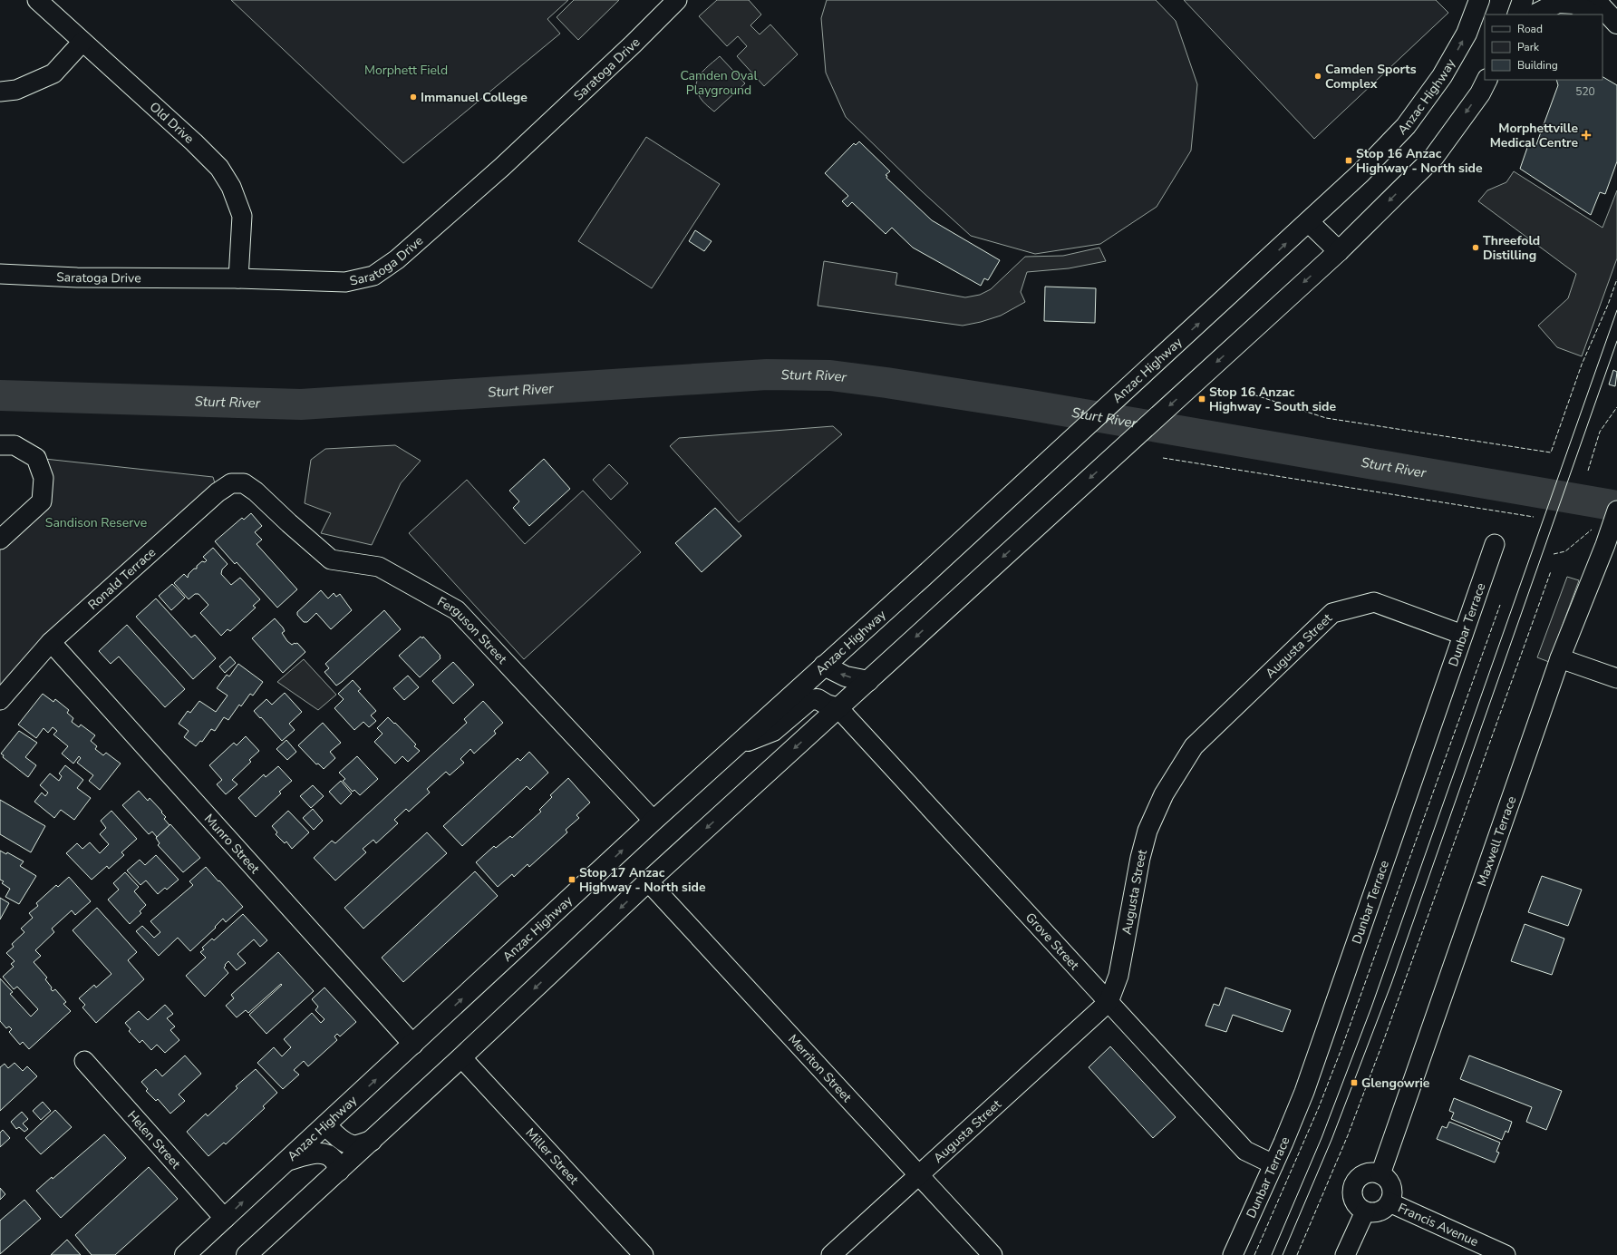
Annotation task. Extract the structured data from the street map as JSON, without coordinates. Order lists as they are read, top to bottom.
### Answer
{
  "streets": {
    "main road": ["Anzac Highway"],
    "street": [
      "Saratoga Drive",
      "Old Drive",
      "Ronald Terrace",
      "Dunbar Terrace",
      "Ferguson Street",
      "Augusta Street",
      "Maxwell Terrace",
      "Munro Street",
      "Grove Street",
      "Merriton Street",
      "Helen Street",
      "Miller Street",
      "Francis Avenue"
    ]
  },
  "crossings": [
    ["Saratoga Drive", "Old Drive"],
    ["Anzac Highway", "Ferguson Street"],
    ["Anzac Highway", "Munro Street"],
    ["Anzac Highway", "Helen Street"],
    ["Ronald Terrace", "Ferguson Street"],
    ["Ronald Terrace", "Munro Street"],
    ["Dunbar Terrace", "Augusta Street"],
    ["Dunbar Terrace", "Grove Street"],
    ["Augusta Street", "Grove Street"],
    ["Augusta Street", "Merriton Street"],
    ["Maxwell Terrace", "Francis Avenue"]
  ],
  "water": ["Sturt River"],
  "parks": ["Morphett Field", "Camden Oval Playground", "Sandison Reserve"],
  "places": {
    "other": ["Camden Sports Complex", "Immanuel College", "Threefold Distilling"],
    "health": ["Morphettville Medical Centre"],
    "transit": [
      "Stop 16 Anzac Highway - North side",
      "Stop 16 Anzac Highway - South side",
      "Stop 17 Anzac Highway - North side",
      "Glengowrie"
    ]
  },
  "house_numbers": ["520"],
  "legend": ["Road", "Park", "Building"]
}
